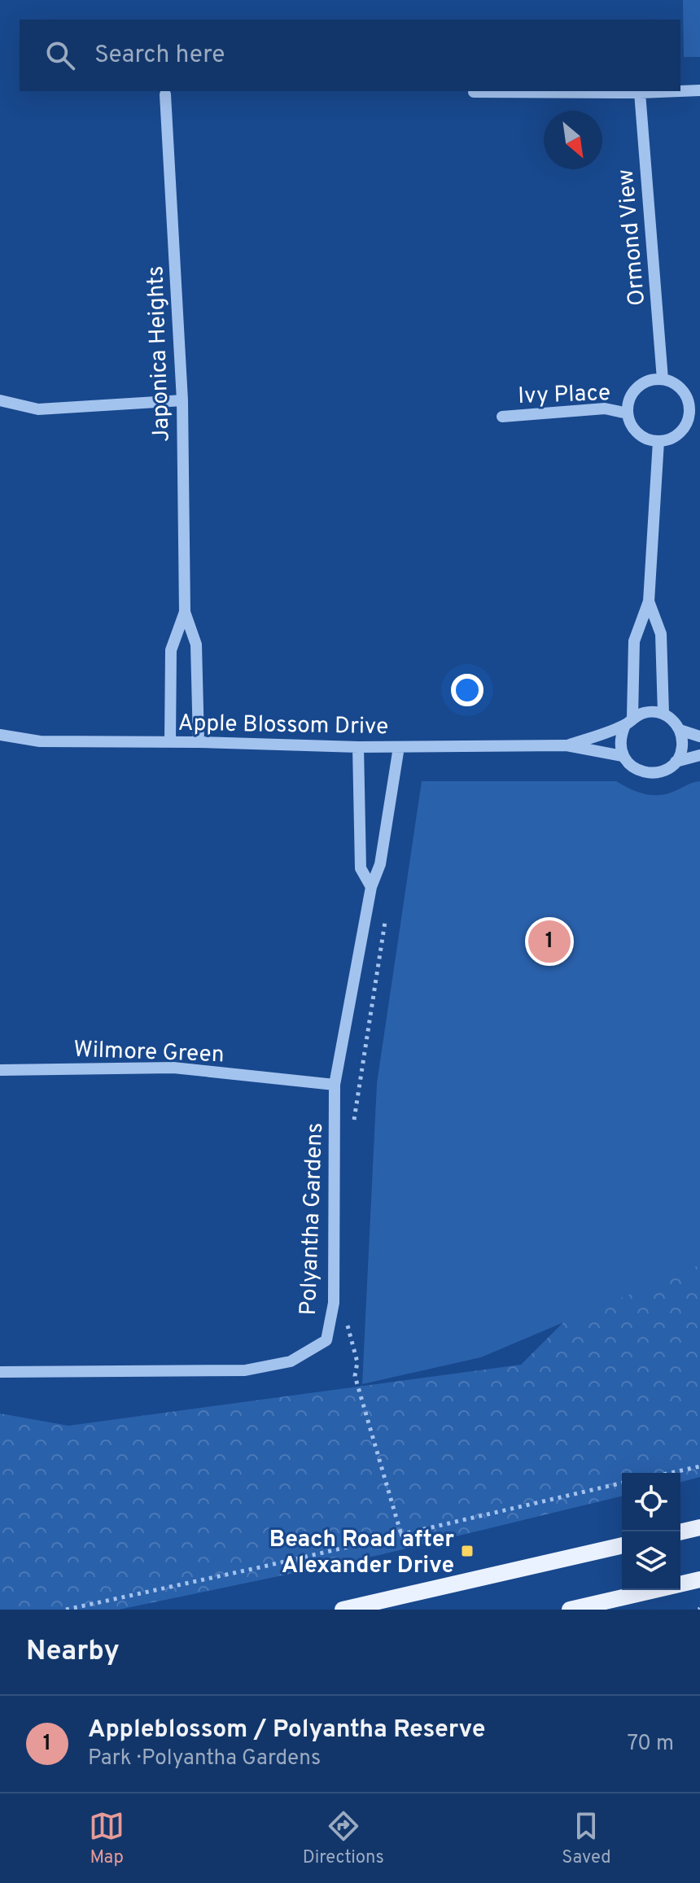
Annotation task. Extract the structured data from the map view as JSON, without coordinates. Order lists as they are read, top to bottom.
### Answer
{
  "streets": {
    "street": [
      "Ormond View",
      "Japonica Heights",
      "Ivy Place",
      "Apple Blossom Drive",
      "Wilmore Green",
      "Polyantha Gardens"
    ]
  },
  "crossings": [
    ["Ormond View", "Ivy Place"],
    ["Japonica Heights", "Apple Blossom Drive"],
    ["Apple Blossom Drive", "Polyantha Gardens"],
    ["Wilmore Green", "Polyantha Gardens"]
  ],
  "places": {
    "transit": ["Beach Road after Alexander Drive"]
  },
  "north": "bottom right",
  "page": {
    "search": "Search here",
    "pins": "1",
    "heading": "Nearby",
    "list": [
      {
        "mark": "1",
        "name": "Appleblossom / Polyantha Reserve",
        "note": "Park · Polyantha Gardens",
        "value": "70 m"
      }
    ],
    "nav": ["Map", "Directions", "Saved"]
  }
}
